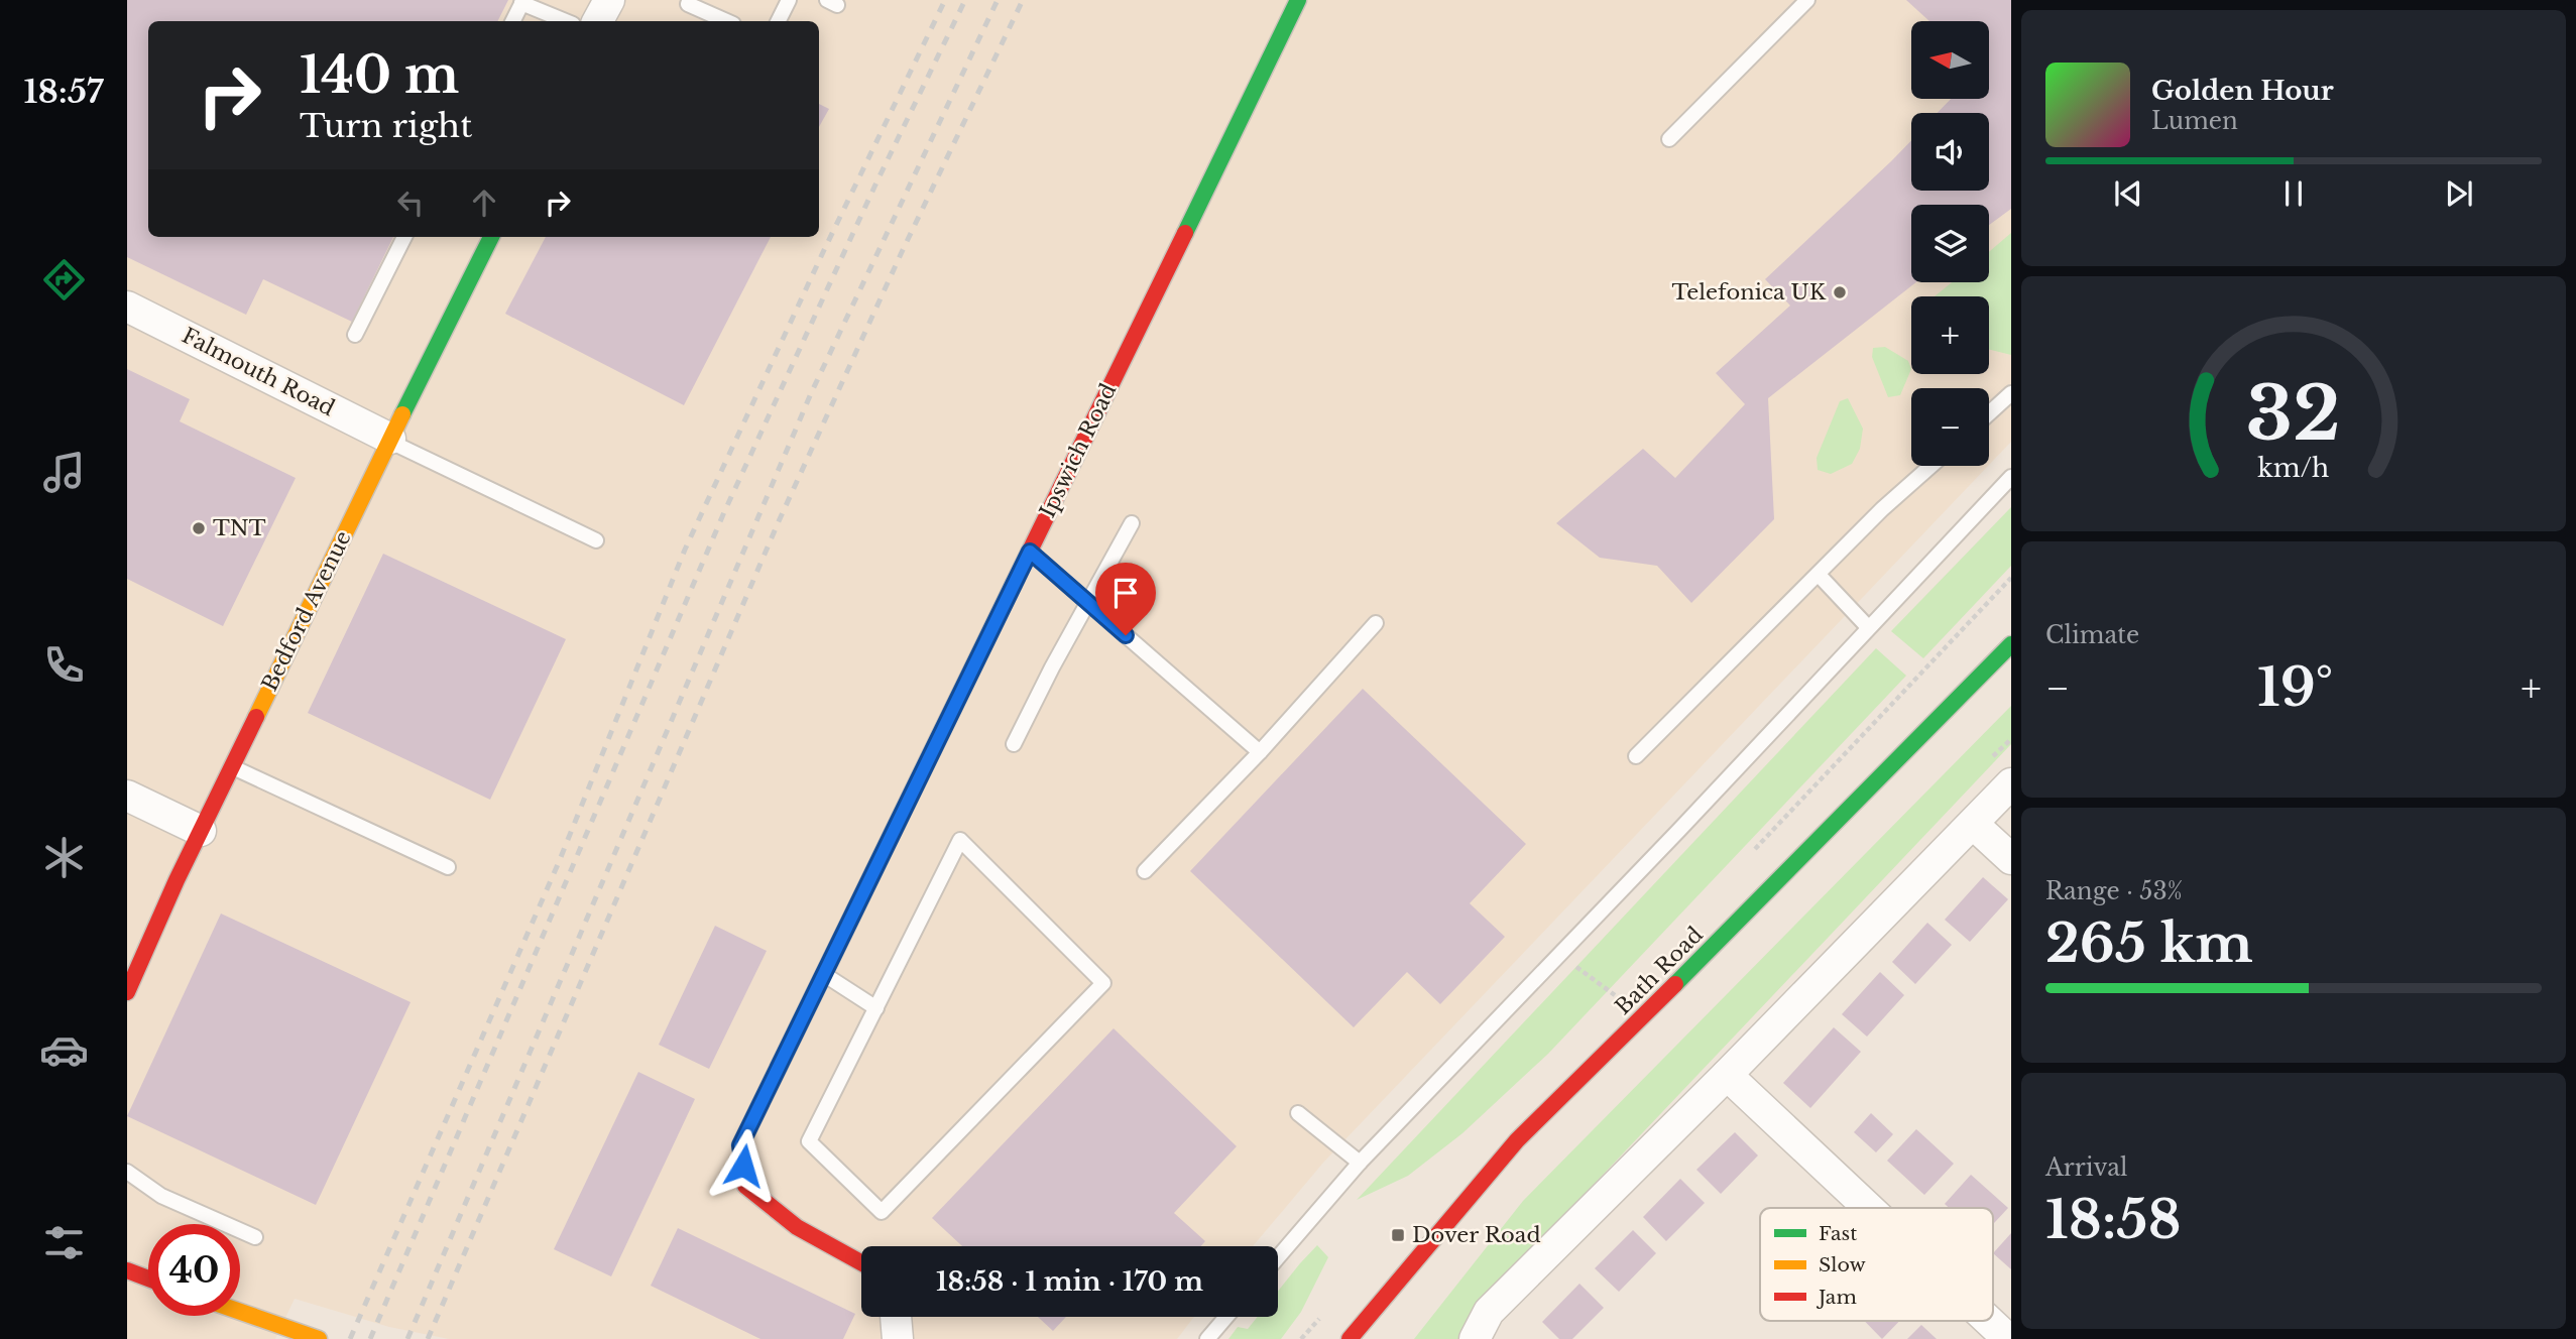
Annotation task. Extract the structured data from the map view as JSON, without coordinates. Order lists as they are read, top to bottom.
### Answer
{
  "streets": {
    "street": [
      "Falmouth Road",
      "Ipswich Road",
      "Bedford Avenue",
      "Bath Road"
    ]
  },
  "crossings": [
    ["Falmouth Road", "Bedford Avenue"]
  ],
  "places": {
    "other": ["Telefonica UK", "TNT"],
    "transit": ["Dover Road"]
  },
  "legend": ["Fast", "Slow", "Jam"],
  "north": "left",
  "page": {
    "tabs": "18:57",
    "map_buttons": ["+", "−"],
    "turn": ["140 m", "Turn right"],
    "song": ["Golden Hour", "Lumen"],
    "tile": [
      "Climate",
      ["Range · 53%", "265 km"],
      ["Arrival", "18:58"]
    ],
    "heat": ["−", "19°", "+"],
    "limit": "40",
    "trip": "18:58 · 1 min · 170 m",
    "gauge": ["32", "km/h"]
  }
}
